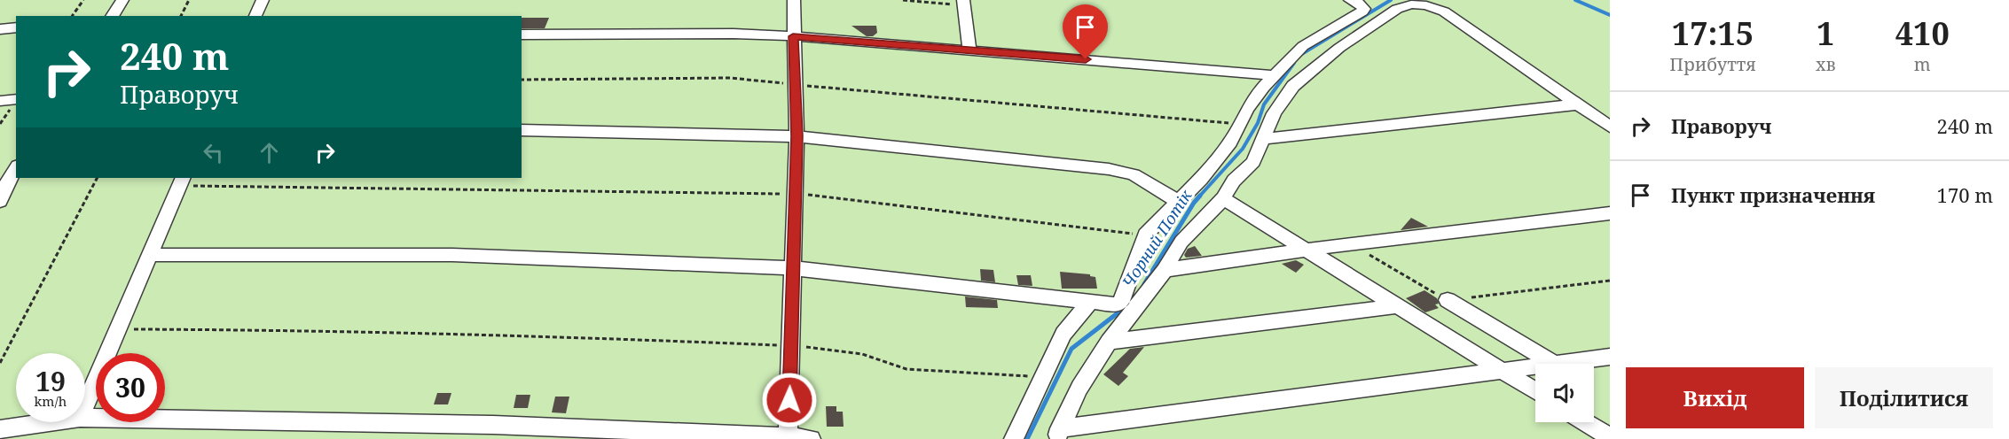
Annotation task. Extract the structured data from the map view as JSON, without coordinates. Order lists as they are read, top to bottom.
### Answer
{
  "water": ["Чорний Потік"],
  "page": {
    "eta": [
      "17:15",
      "Прибуття",
      "1",
      "хв",
      "410",
      "m"
    ],
    "turn": ["240 m", "Праворуч"],
    "list": [
      {
        "name": "Праворуч",
        "value": "240 m"
      },
      {
        "name": "Пункт призначення",
        "value": "170 m"
      }
    ],
    "speed": "19 km/h",
    "limit": "30",
    "buttons": ["Вихід", "Поділитися"]
  }
}
